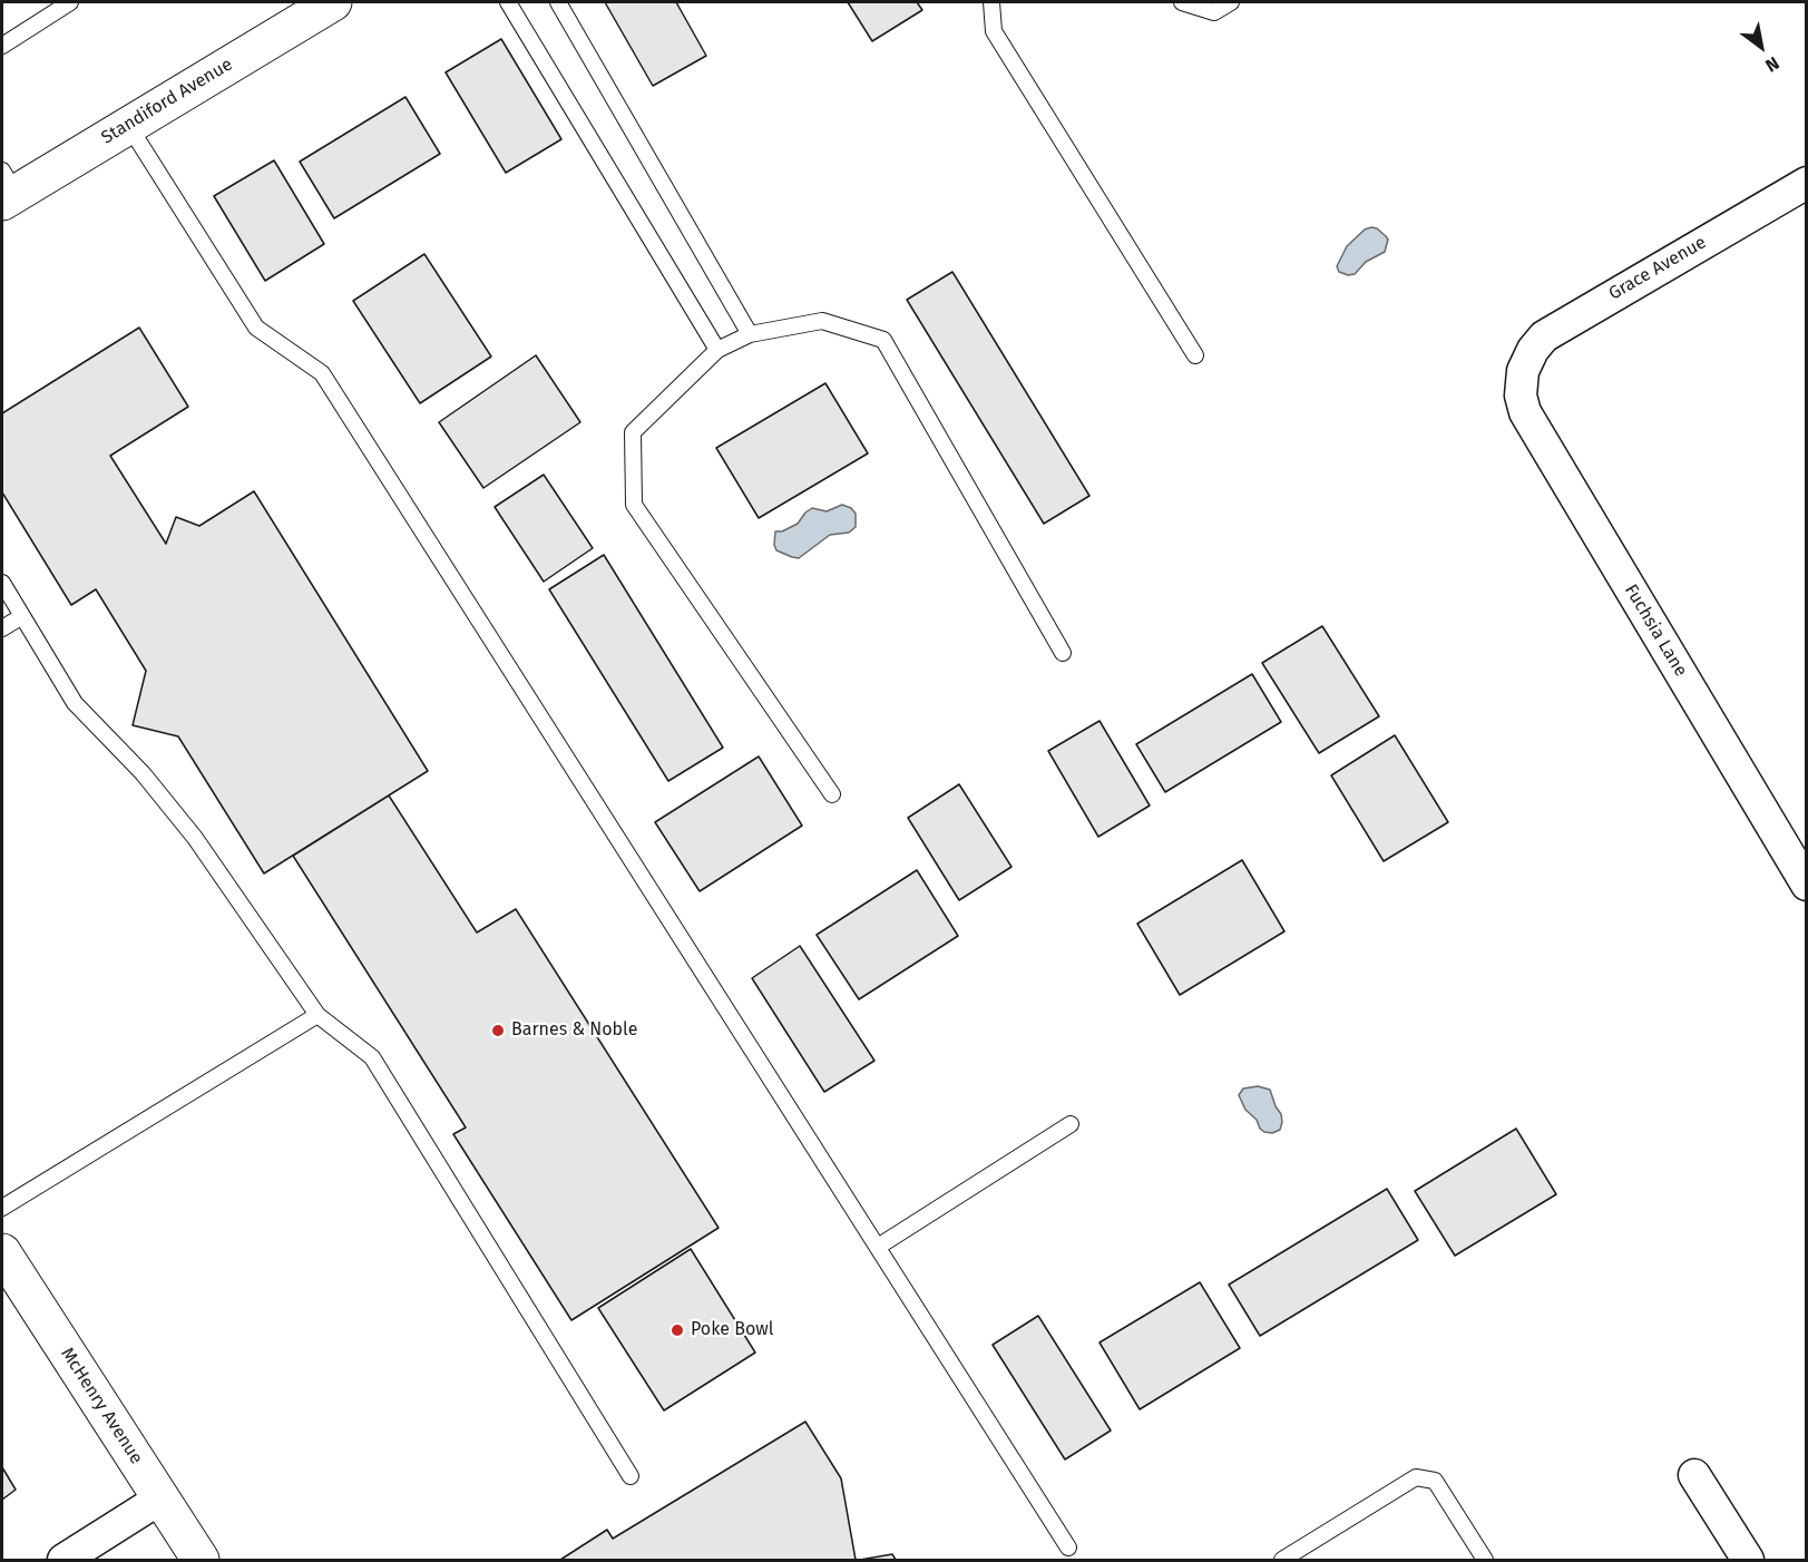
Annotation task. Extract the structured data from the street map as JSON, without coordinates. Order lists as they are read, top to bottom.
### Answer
{
  "streets": {
    "main road": ["Standiford Avenue", "McHenry Avenue"],
    "street": ["Grace Avenue", "Fuchsia Lane"]
  },
  "crossings": [
    ["Grace Avenue", "Fuchsia Lane"]
  ],
  "places": ["Barnes & Noble", "Poke Bowl"],
  "north": "bottom right"
}
